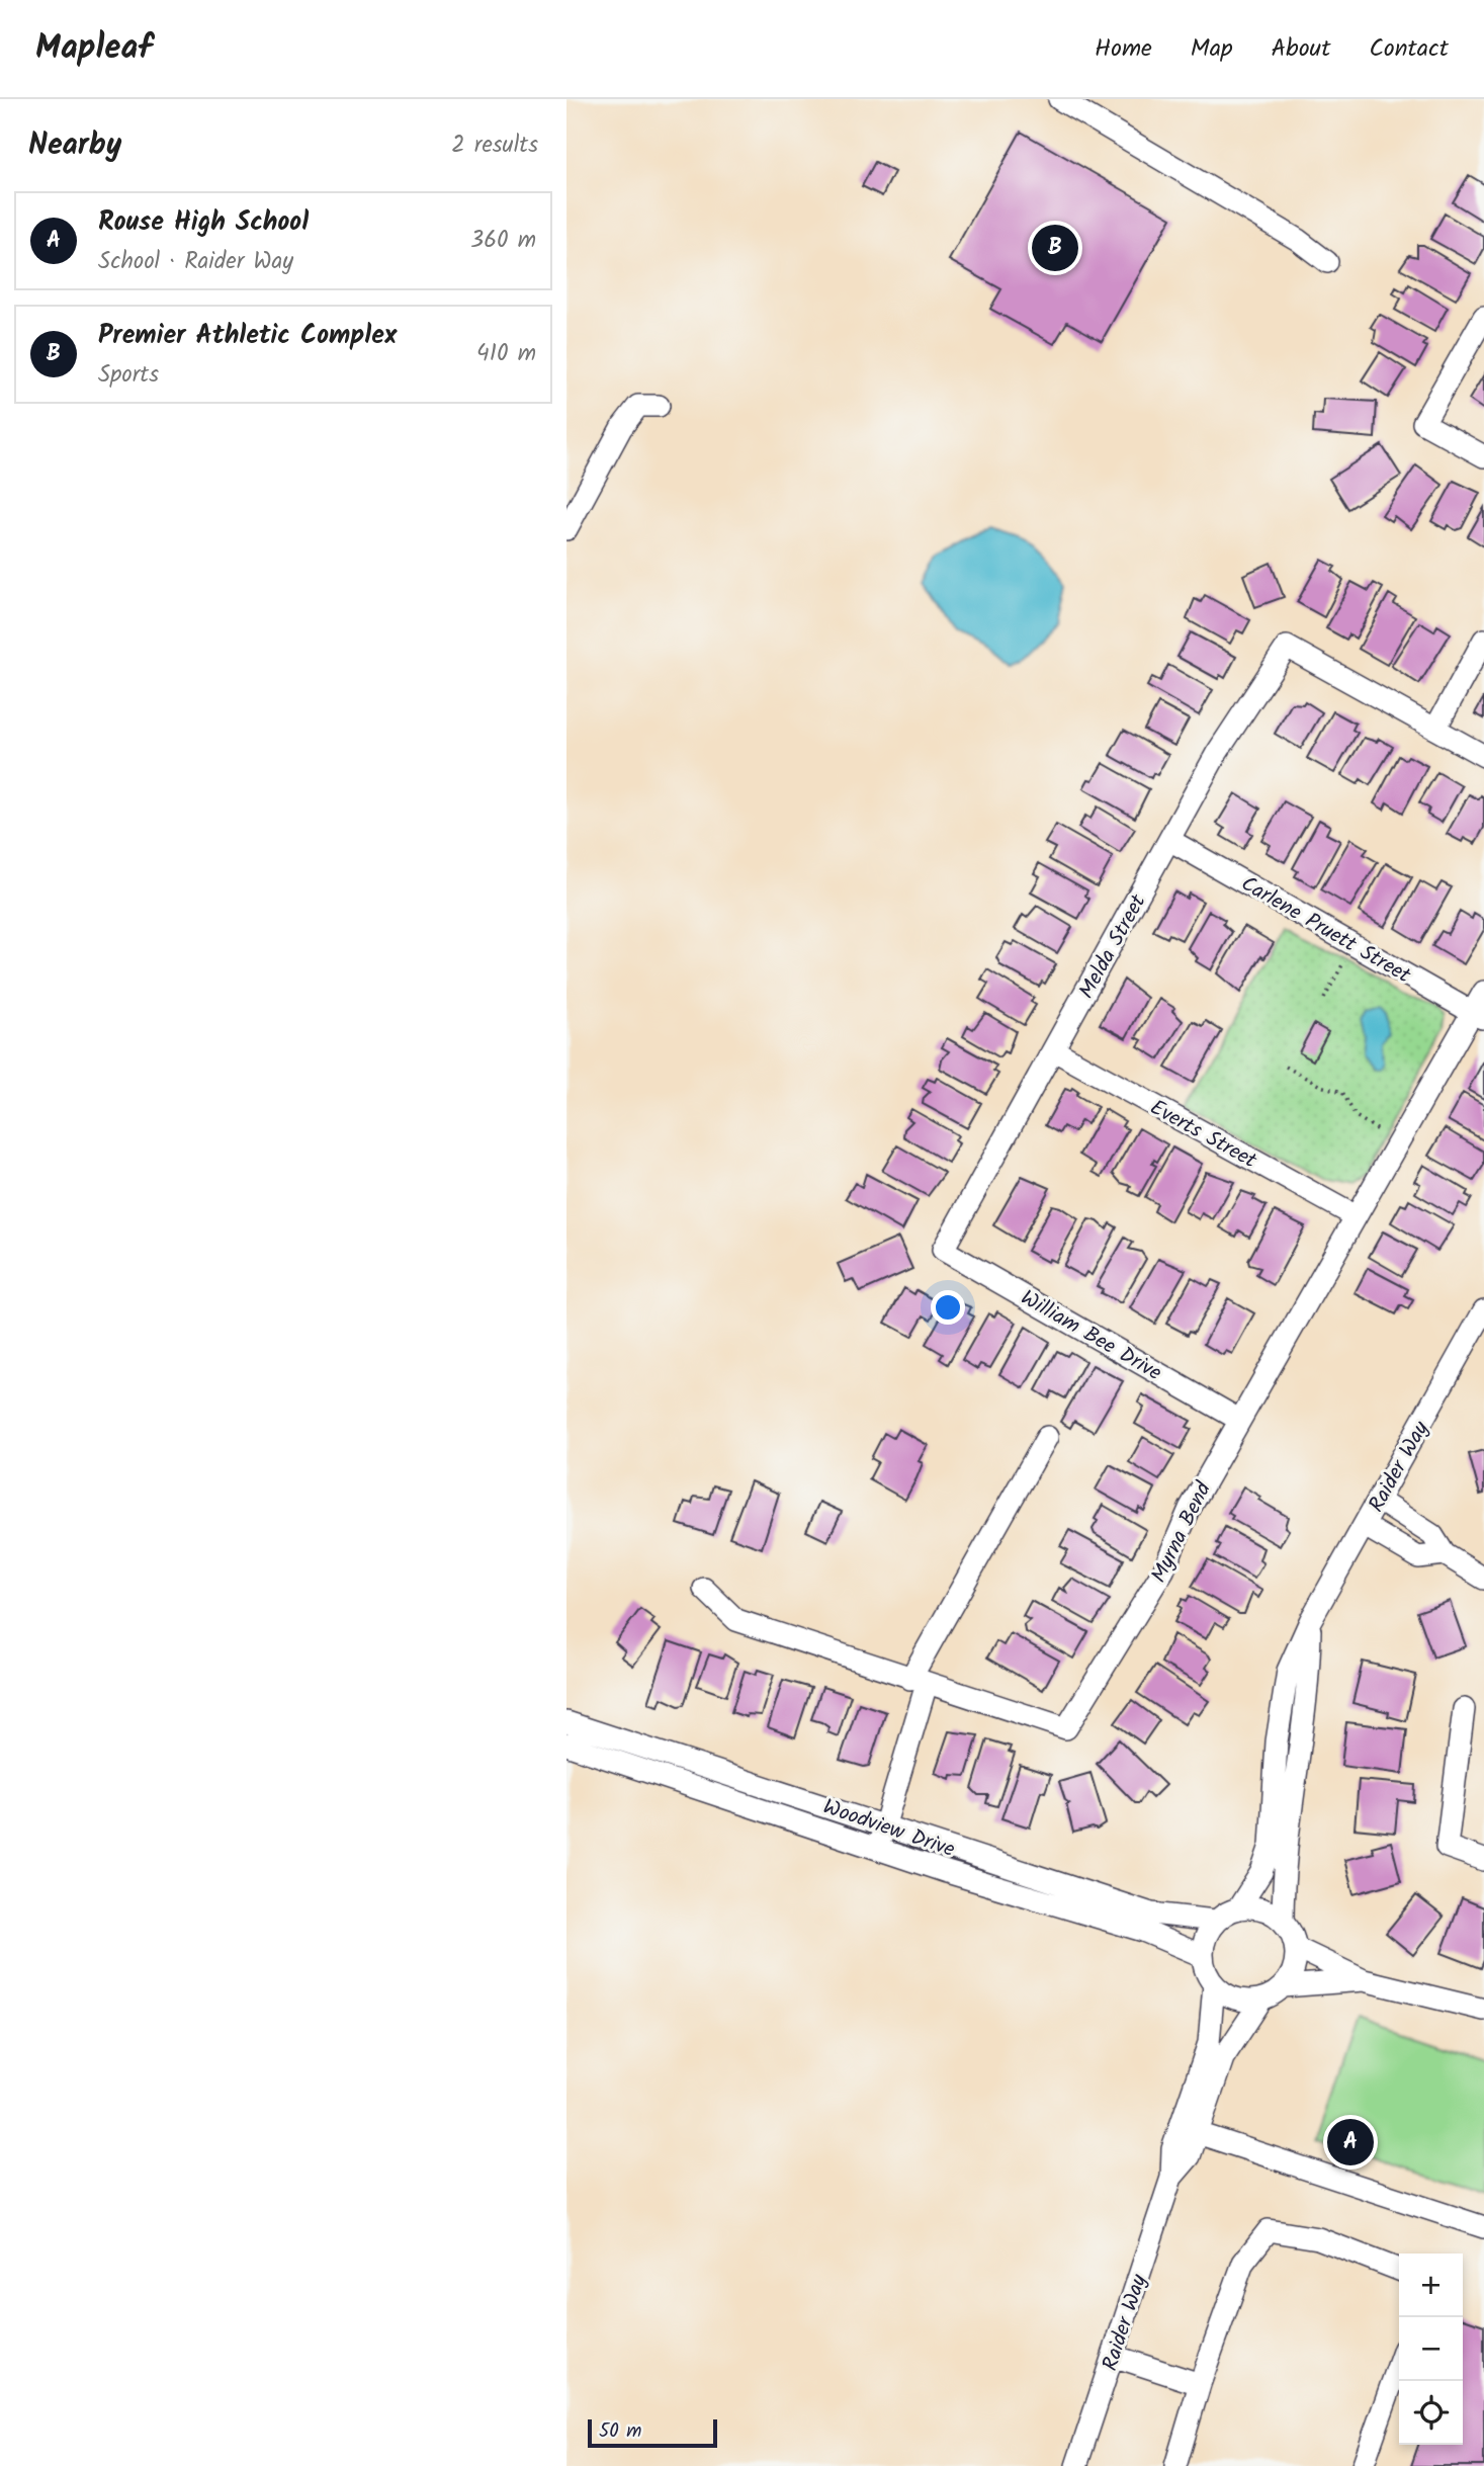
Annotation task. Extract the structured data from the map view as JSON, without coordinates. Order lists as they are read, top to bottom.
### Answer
{
  "streets": {
    "street": [
      "Carlene Pruett Street",
      "Melda Street",
      "Everts Street",
      "William Bee Drive",
      "Raider Way",
      "Myrna Bend",
      "Woodview Drive"
    ]
  },
  "crossings": [
    ["Carlene Pruett Street", "Melda Street"],
    ["Carlene Pruett Street", "Myrna Bend"],
    ["Melda Street", "Everts Street"],
    ["Melda Street", "William Bee Drive"],
    ["Everts Street", "Myrna Bend"],
    ["William Bee Drive", "Myrna Bend"],
    ["Raider Way", "Woodview Drive"]
  ],
  "scale_bar": "50 m",
  "page": {
    "header": "Mapleaf",
    "nav": [
      "Home",
      "Map",
      "About",
      "Contact"
    ],
    "heading": ["Nearby", "2 results"],
    "list": [
      {
        "mark": "A",
        "name": "Rouse High School",
        "note": "School · Raider Way",
        "value": "360 m"
      },
      {
        "mark": "B",
        "name": "Premier Athletic Complex",
        "note": "Sports",
        "value": "410 m"
      }
    ],
    "pins": ["B", "A"],
    "map_buttons": ["+", "−"],
    "scale": "50 m"
  }
}
